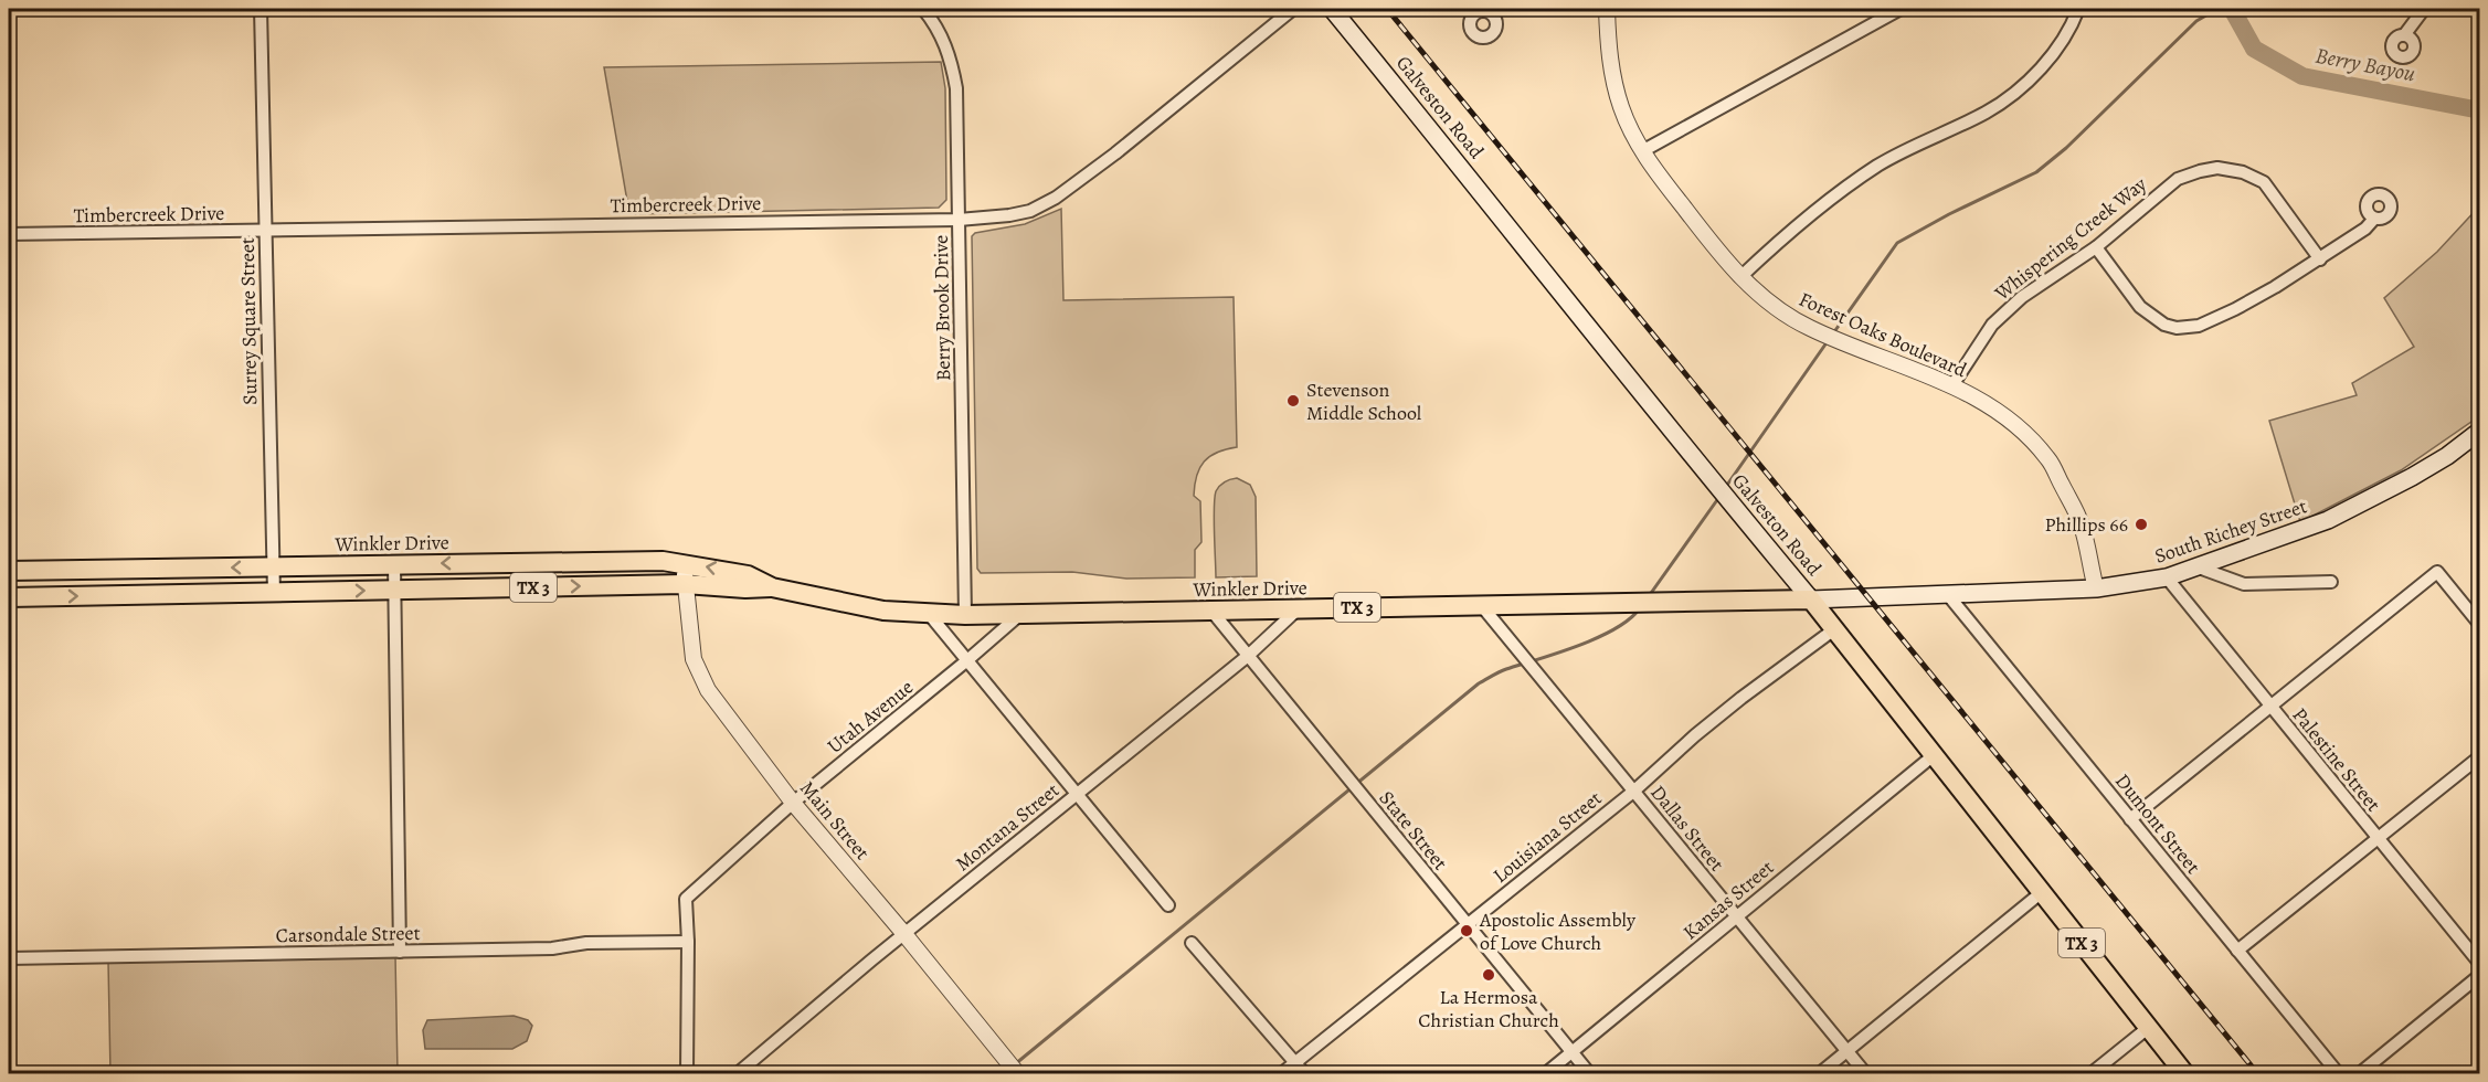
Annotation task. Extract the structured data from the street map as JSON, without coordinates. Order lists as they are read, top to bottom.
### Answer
{
  "streets": {
    "main road": [
      "Galveston Road",
      "South Richey Street",
      "Winkler Drive",
      "TX 3"
    ],
    "street": [
      "Timbercreek Drive",
      "Whispering Creek Way",
      "Berry Brook Drive",
      "Surrey Square Street",
      "Forest Oaks Boulevard",
      "Utah Avenue",
      "Palestine Street",
      "Main Street",
      "Dumont Street",
      "Montana Street",
      "Dallas Street",
      "State Street",
      "Louisiana Street",
      "Kansas Street",
      "Carsondale Street"
    ]
  },
  "crossings": [
    ["Galveston Road", "South Richey Street"],
    ["Galveston Road", "Winkler Drive"],
    ["Galveston Road", "Louisiana Street"],
    ["Galveston Road", "Kansas Street"],
    ["Timbercreek Drive", "Berry Brook Drive"],
    ["Timbercreek Drive", "Surrey Square Street"],
    ["Whispering Creek Way", "Forest Oaks Boulevard"],
    ["Berry Brook Drive", "Winkler Drive"],
    ["Surrey Square Street", "Winkler Drive"],
    ["Forest Oaks Boulevard", "South Richey Street"],
    ["South Richey Street", "Winkler Drive"],
    ["South Richey Street", "Palestine Street"],
    ["South Richey Street", "Dumont Street"],
    ["Winkler Drive", "Utah Avenue"],
    ["Winkler Drive", "Main Street"],
    ["Winkler Drive", "Montana Street"],
    ["Winkler Drive", "Dallas Street"],
    ["Winkler Drive", "State Street"],
    ["Utah Avenue", "Main Street"],
    ["Utah Avenue", "Carsondale Street"],
    ["Main Street", "Montana Street"],
    ["Montana Street", "State Street"],
    ["Dallas Street", "Louisiana Street"],
    ["Dallas Street", "Kansas Street"],
    ["State Street", "Louisiana Street"],
    ["State Street", "Kansas Street"]
  ],
  "water": ["Berry Bayou"],
  "places": [
    "Stevenson Middle School",
    "Phillips 66",
    "Apostolic Assembly of Love Church",
    "La Hermosa Christian Church"
  ]
}
